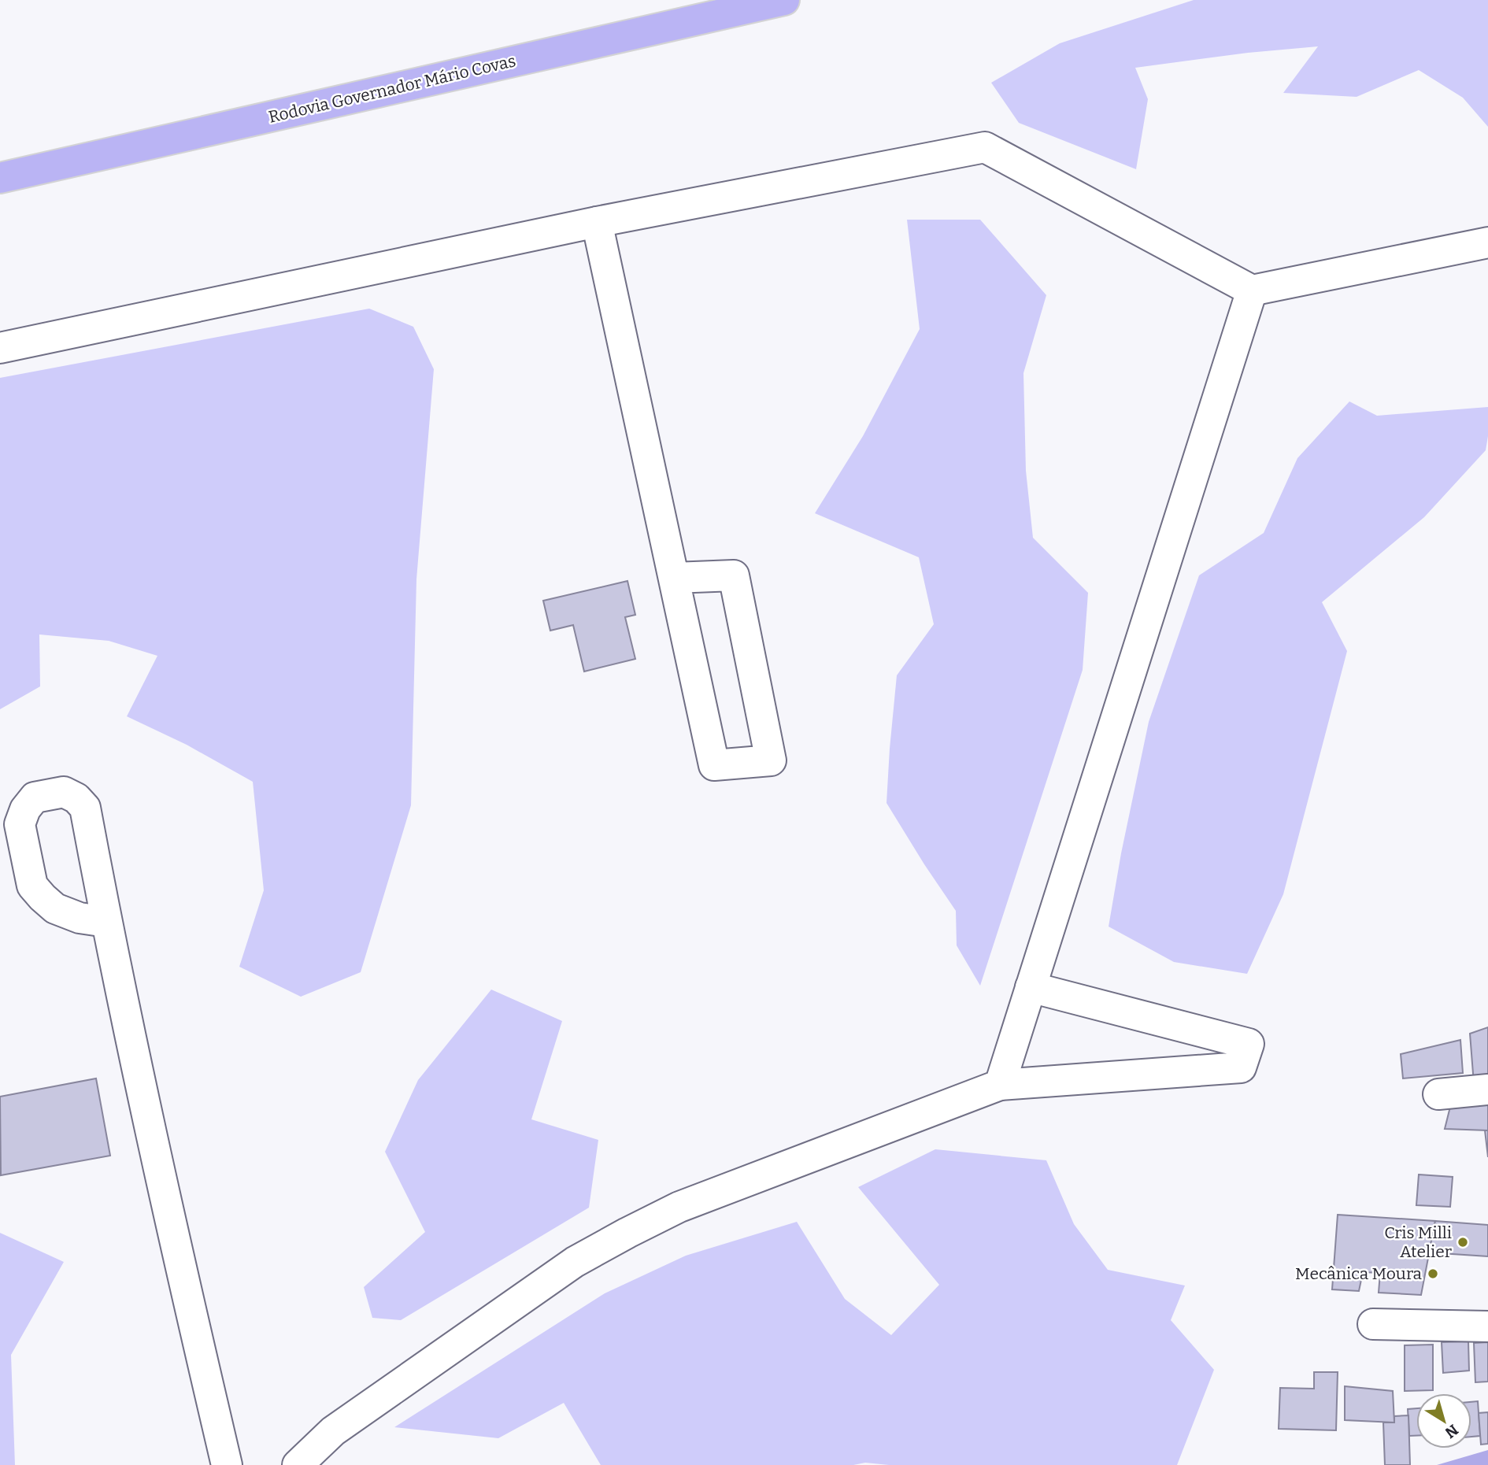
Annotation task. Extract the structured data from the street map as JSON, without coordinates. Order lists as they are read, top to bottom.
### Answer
{
  "streets": {
    "highway": ["Rodovia Governador Mário Covas"]
  },
  "places": ["Cris Milli Atelier", "Mecânica Moura"],
  "north": "bottom right"
}
